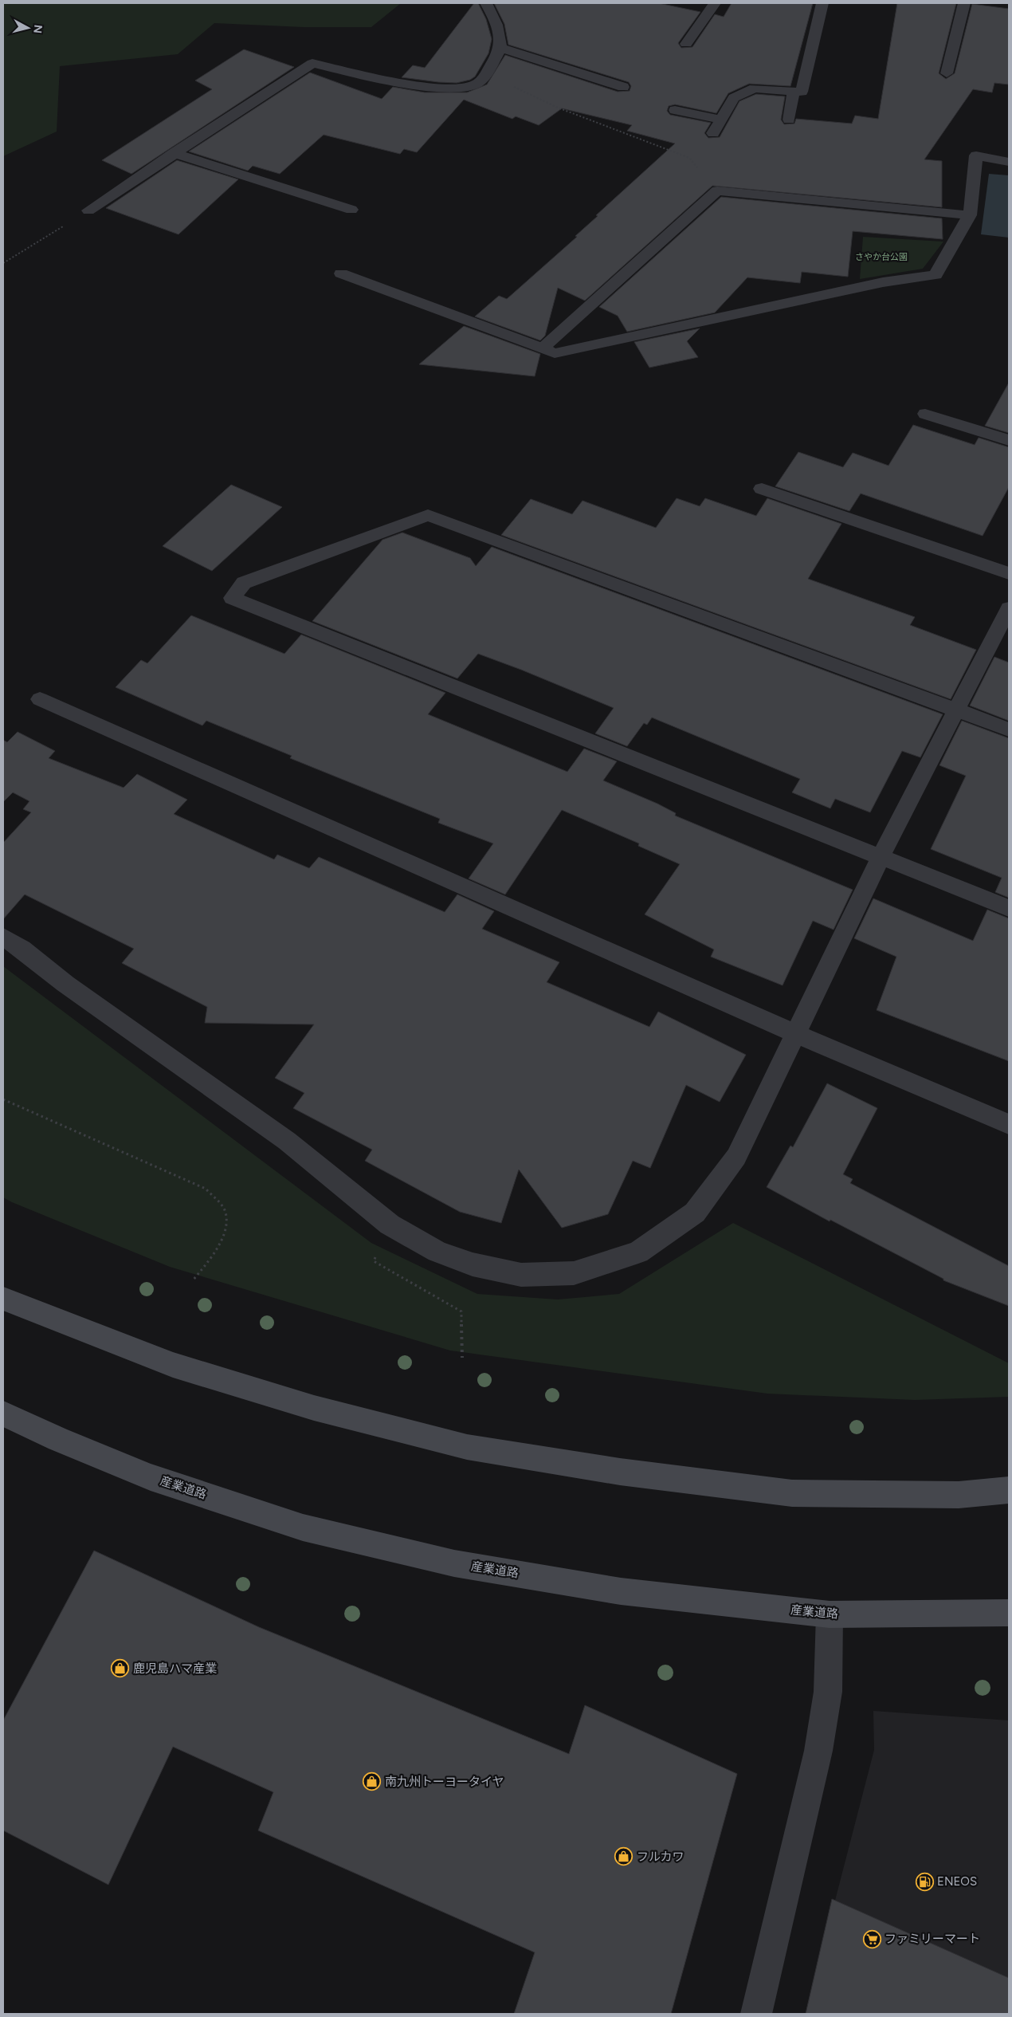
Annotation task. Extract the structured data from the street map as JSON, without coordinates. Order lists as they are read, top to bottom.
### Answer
{
  "streets": {
    "main road": ["産業道路"]
  },
  "parks": ["さやか台公園"],
  "places": {
    "shop": ["鹿児島ハマ産業", "南九州トーヨータイヤ", "フルカワ"],
    "fuel station": ["ENEOS"],
    "supermarket": ["ファミリーマート"]
  },
  "north": "right"
}
